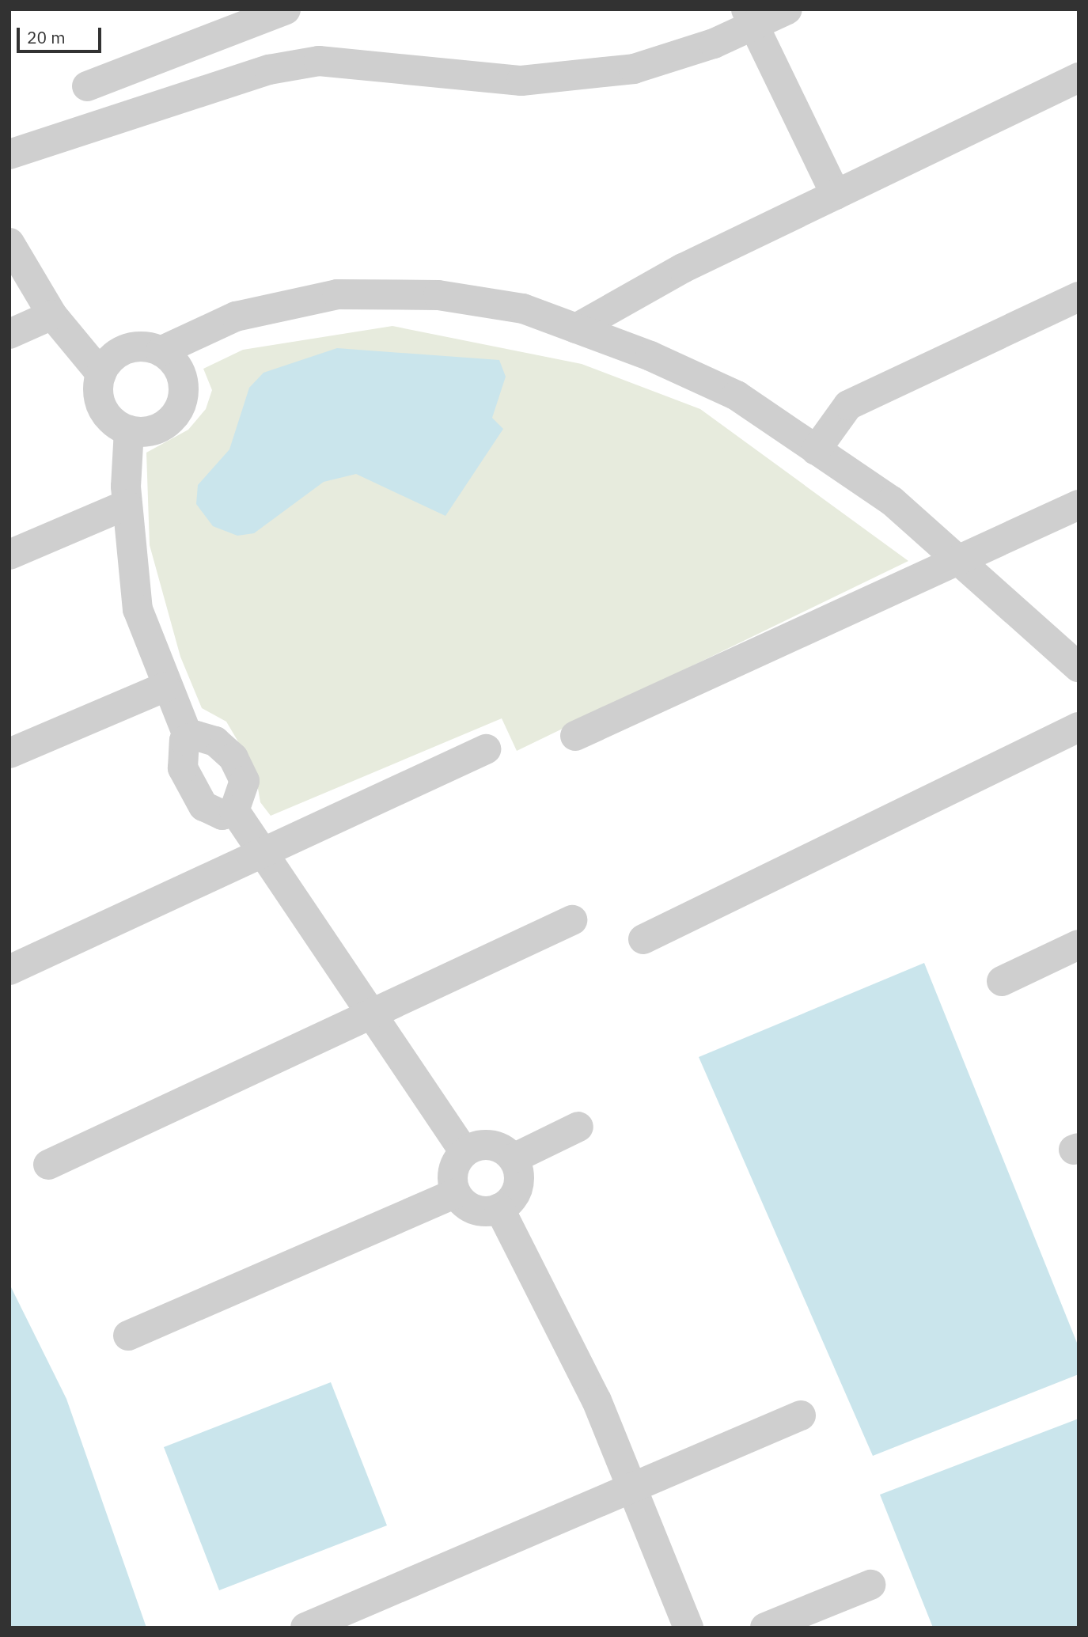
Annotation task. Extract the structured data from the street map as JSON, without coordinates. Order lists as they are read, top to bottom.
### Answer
{
  "scale_bar": "20 m"
}
